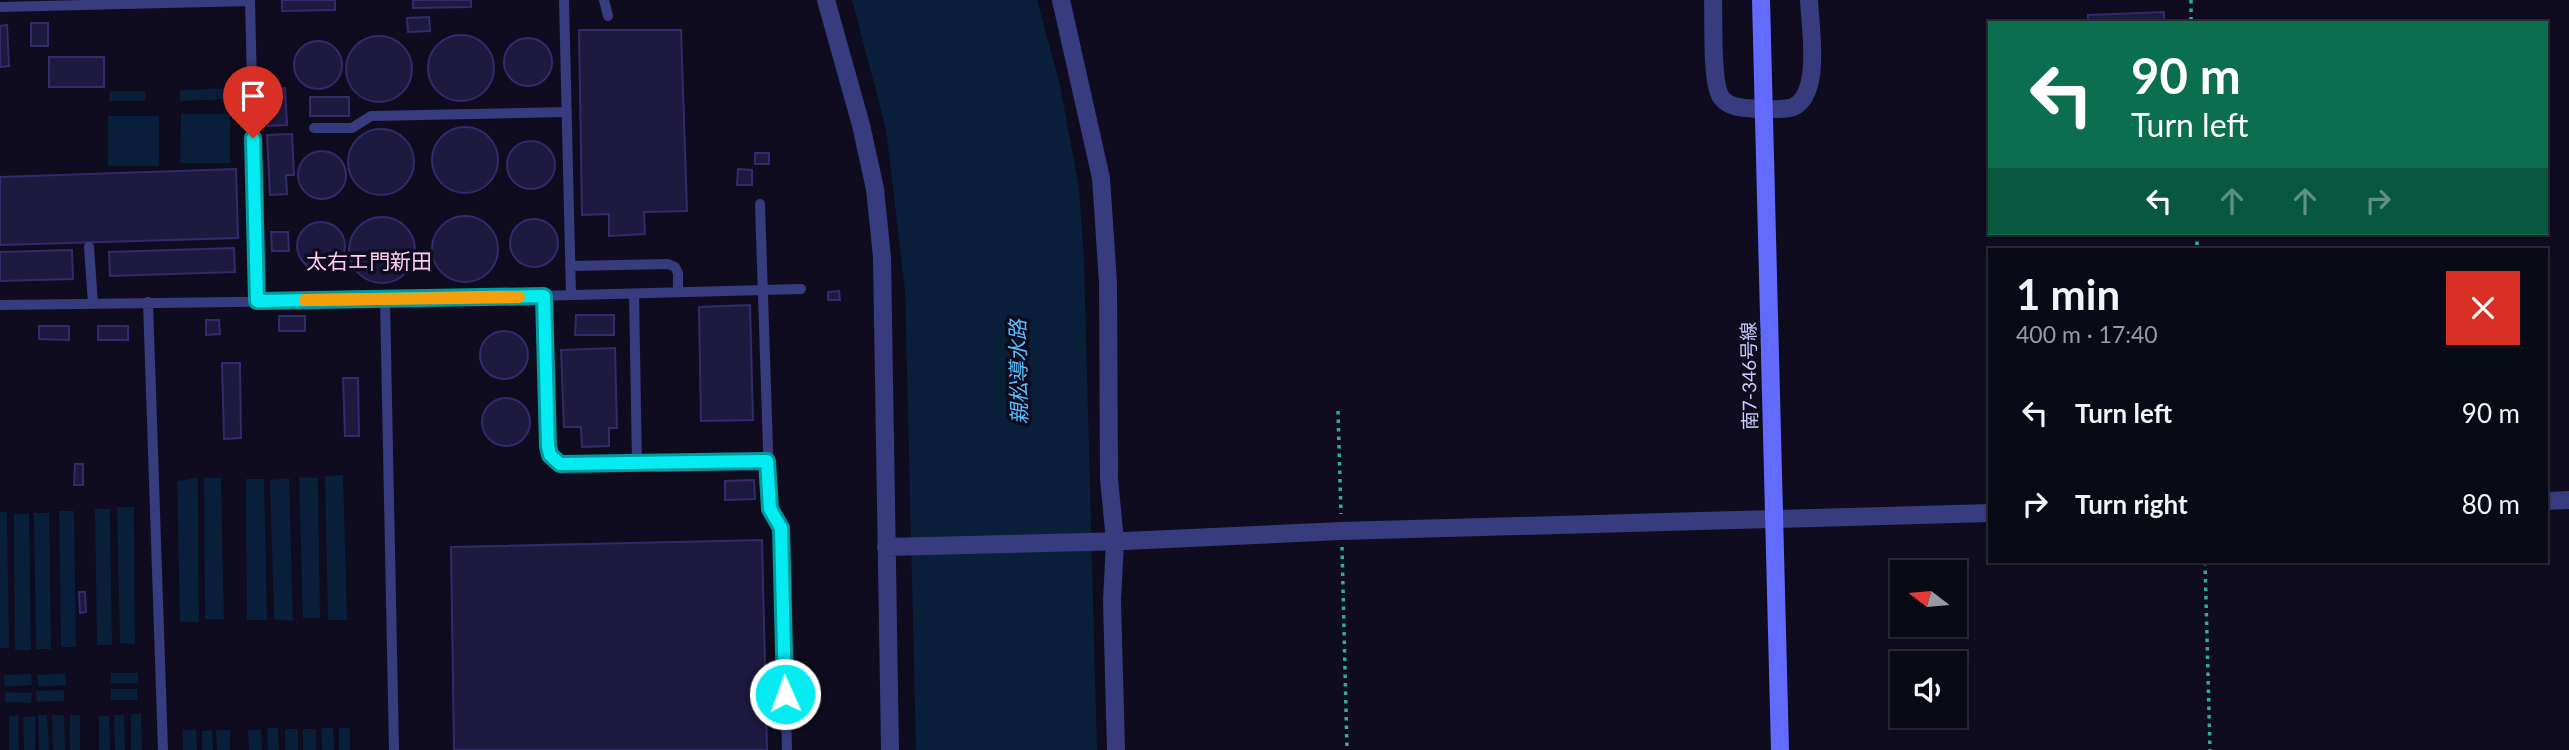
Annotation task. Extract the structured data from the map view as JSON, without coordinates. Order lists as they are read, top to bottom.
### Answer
{
  "streets": {
    "street": ["南7-346号線"]
  },
  "districts": ["太右エ門新田"],
  "water": ["親松導水路"],
  "north": "left",
  "page": {
    "turn": ["90 m", "Turn left"],
    "heading": ["1 min", "400 m · 17:40"],
    "list": [
      {
        "name": "Turn left",
        "value": "90 m"
      },
      {
        "name": "Turn right",
        "value": "80 m"
      }
    ]
  }
}
